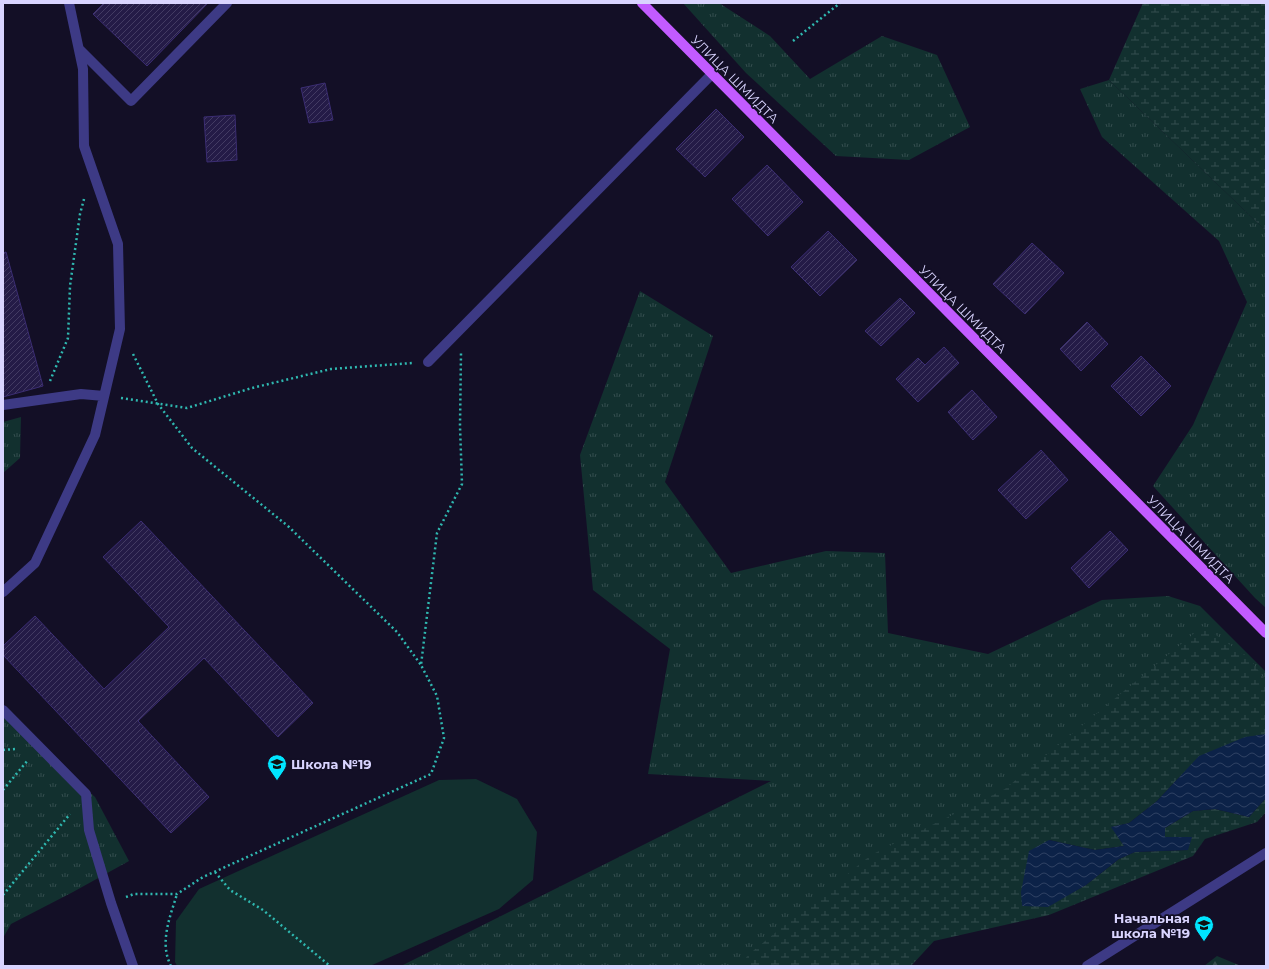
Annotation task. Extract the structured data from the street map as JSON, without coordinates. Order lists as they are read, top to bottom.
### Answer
{
  "streets": {
    "main road": ["УЛИЦА ШМИДТА"]
  },
  "places": {
    "school or university": ["Школа №19", "Начальная школа №19"]
  }
}
